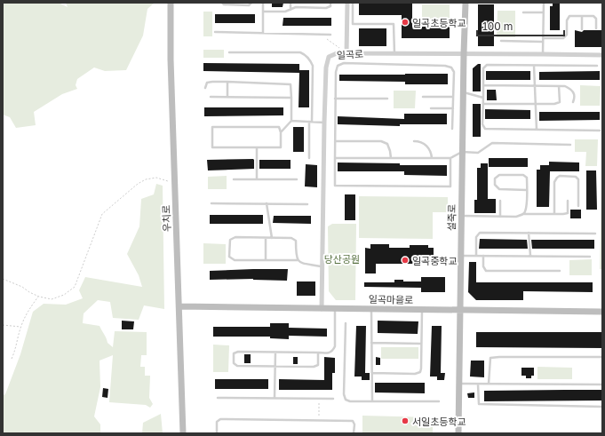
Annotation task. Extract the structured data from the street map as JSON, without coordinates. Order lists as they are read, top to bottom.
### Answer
{
  "streets": {
    "main road": ["설죽로", "우치로", "일곡마을로"],
    "street": ["일곡로"]
  },
  "crossings": [
    ["일곡로", "설죽로"],
    ["일곡로", "일곡마을로"],
    ["설죽로", "일곡마을로"],
    ["우치로", "일곡마을로"]
  ],
  "parks": ["당산공원"],
  "places": ["일곡초등학교", "일곡중학교", "서일초등학교"],
  "scale_bar": "100 m"
}
